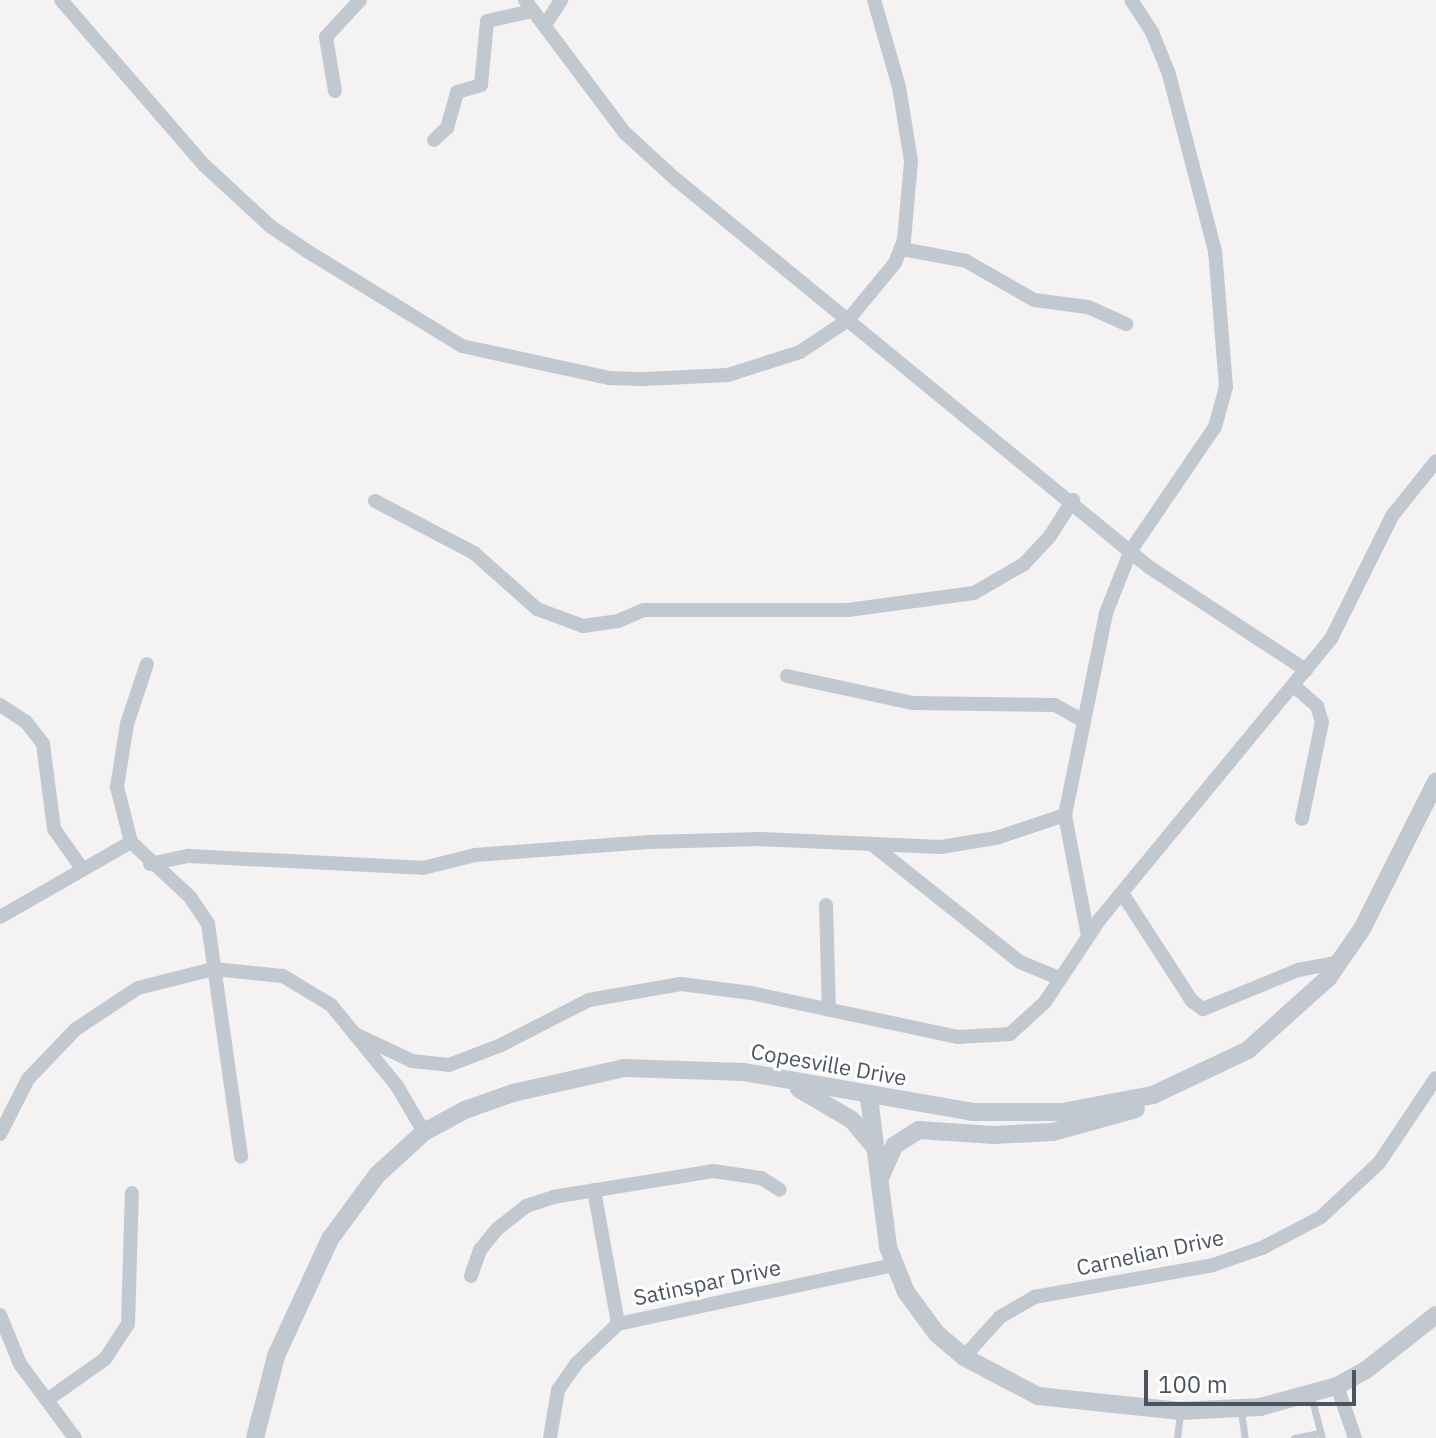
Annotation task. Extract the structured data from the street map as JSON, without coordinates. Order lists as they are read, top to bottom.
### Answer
{
  "streets": {
    "street": ["Copesville Drive", "Carnelian Drive", "Satinspar Drive"]
  },
  "scale_bar": "100 m"
}
